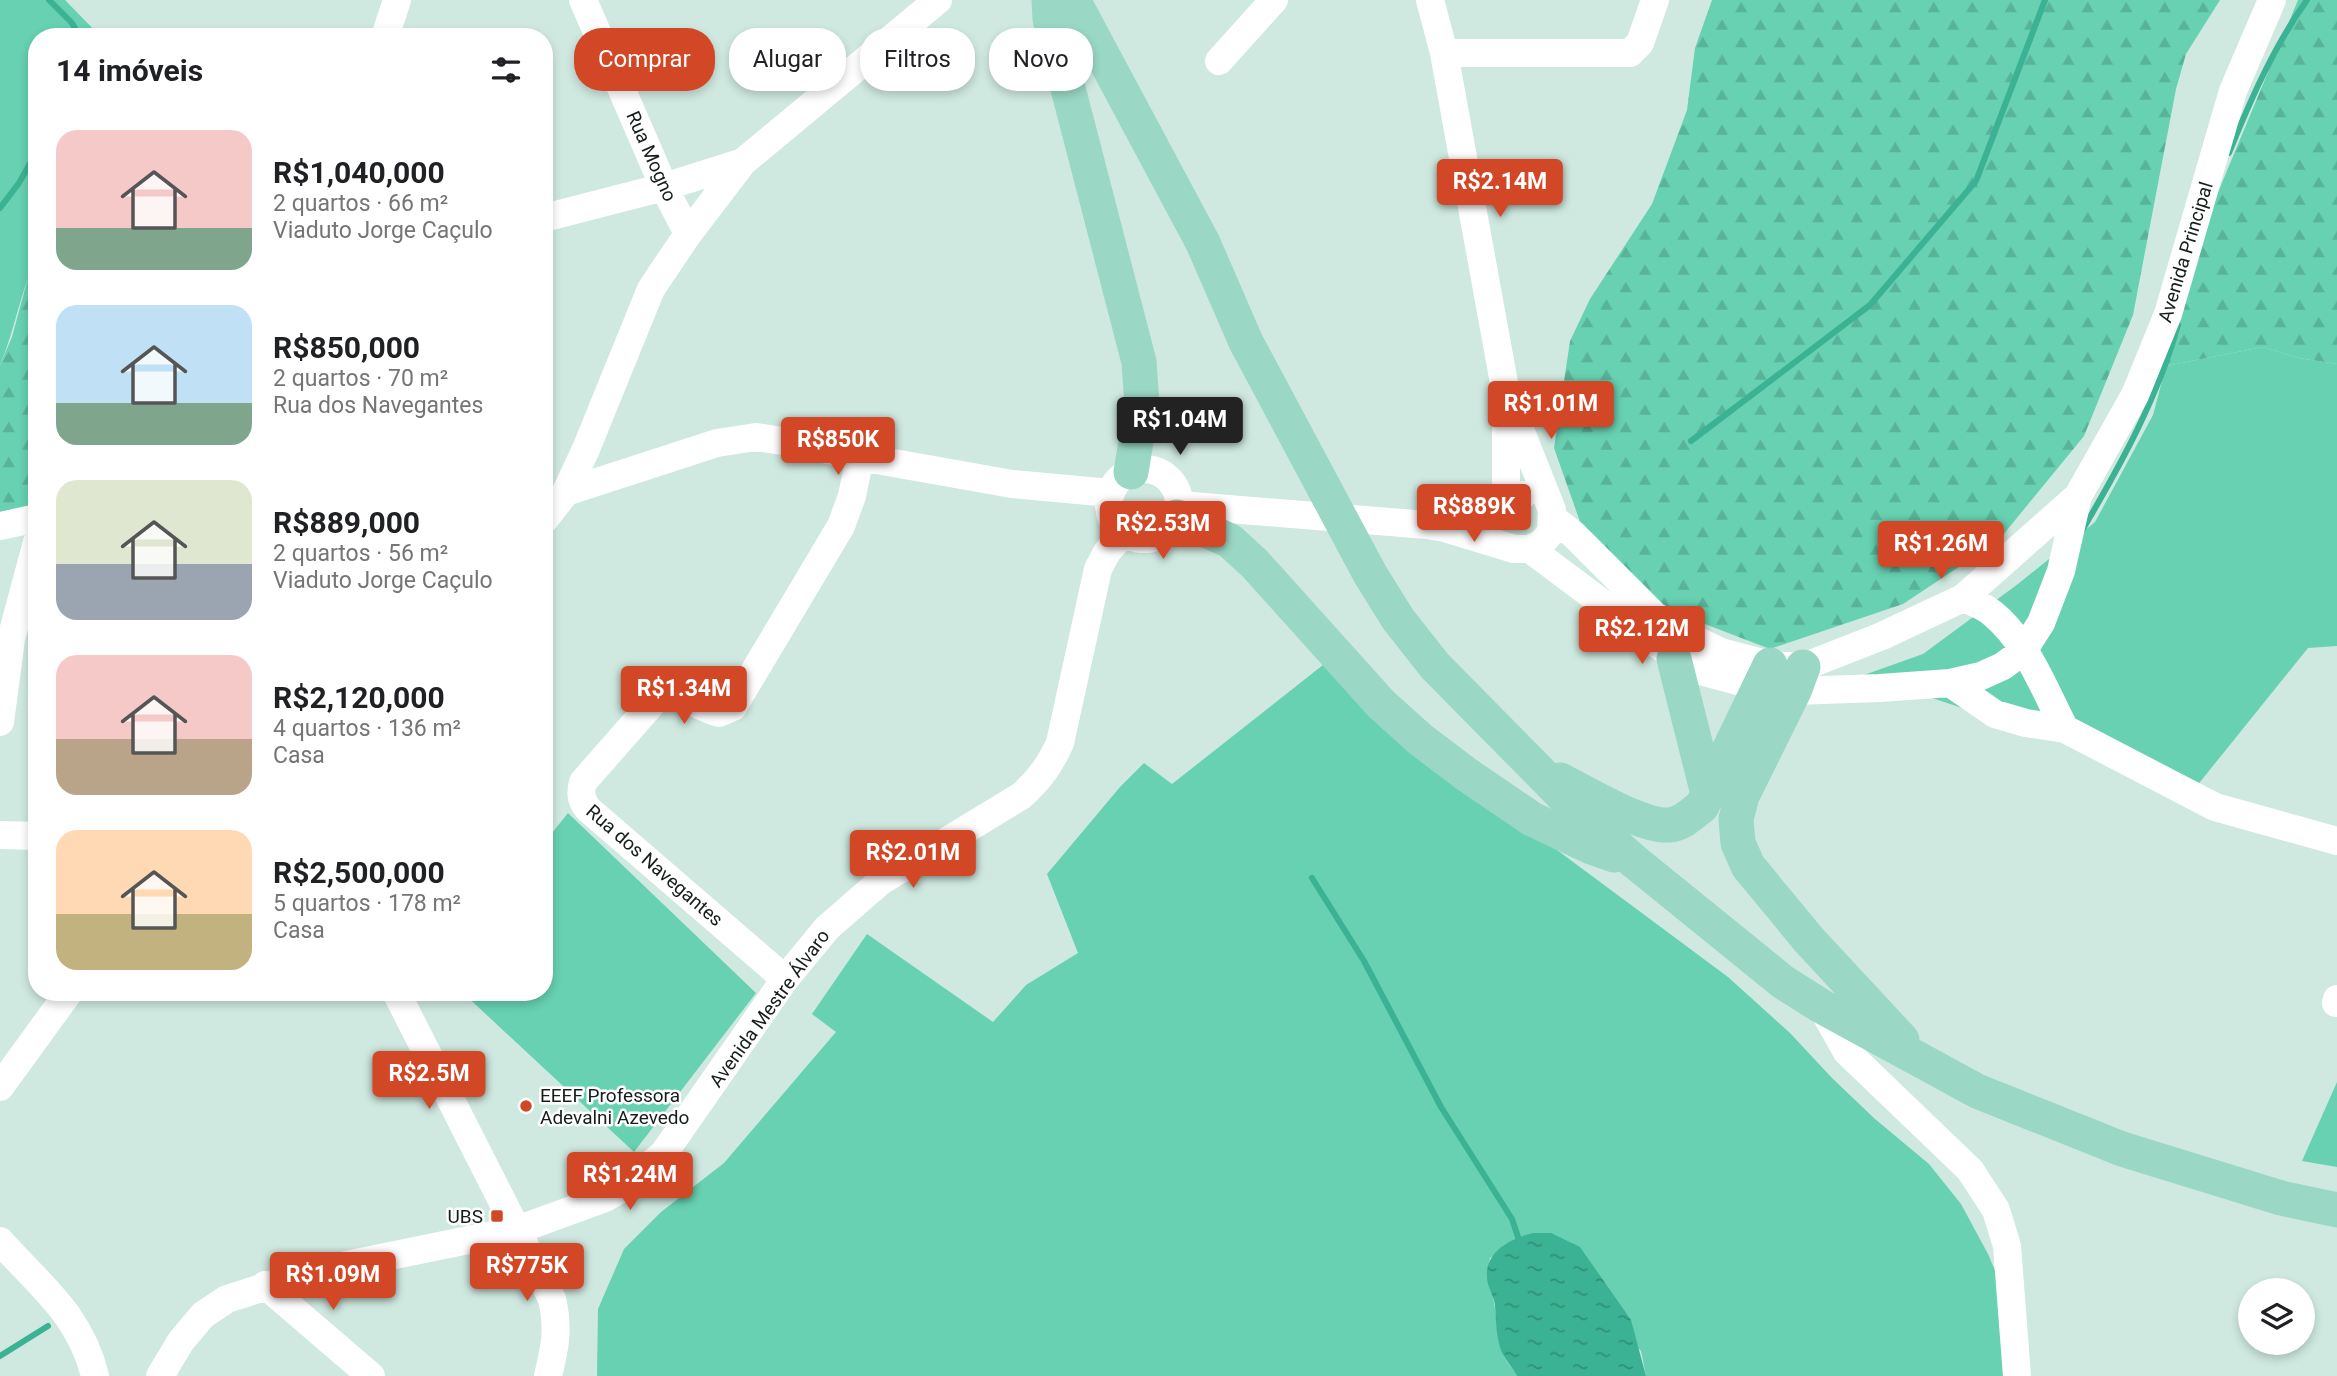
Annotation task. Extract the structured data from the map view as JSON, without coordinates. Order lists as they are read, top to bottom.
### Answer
{
  "streets": {
    "street": [
      "Rua Mogno",
      "Avenida Principal",
      "Rua dos Navegantes",
      "Avenida Mestre Álvaro"
    ]
  },
  "crossings": [
    ["Rua dos Navegantes", "Avenida Mestre Álvaro"]
  ],
  "places": {
    "other": ["EEEF Professora Adevalni Azevedo"],
    "transit": ["UBS"]
  },
  "page": {
    "chip": [
      "Comprar",
      "Alugar",
      "Filtros",
      "Novo"
    ],
    "heading": "14 imóveis",
    "list": [
      {
        "name": "R$1,040,000",
        "note": "2 quartos · 66 m² · Viaduto Jorge Caçulo"
      },
      {
        "name": "R$850,000",
        "note": "2 quartos · 70 m² · Rua dos Navegantes"
      },
      {
        "name": "R$889,000",
        "note": "2 quartos · 56 m² · Viaduto Jorge Caçulo"
      },
      {
        "name": "R$2,120,000",
        "note": "4 quartos · 136 m² · Casa"
      },
      {
        "name": "R$2,500,000",
        "note": "5 quartos · 178 m² · Casa"
      }
    ],
    "price": [
      "R$2.14M",
      "R$1.01M",
      "R$1.04M",
      "R$850K",
      "R$889K",
      "R$2.53M",
      "R$1.26M",
      "R$2.12M",
      "R$1.34M",
      "R$2.01M",
      "R$2.5M",
      "R$1.24M",
      "R$775K",
      "R$1.09M"
    ]
  }
}
